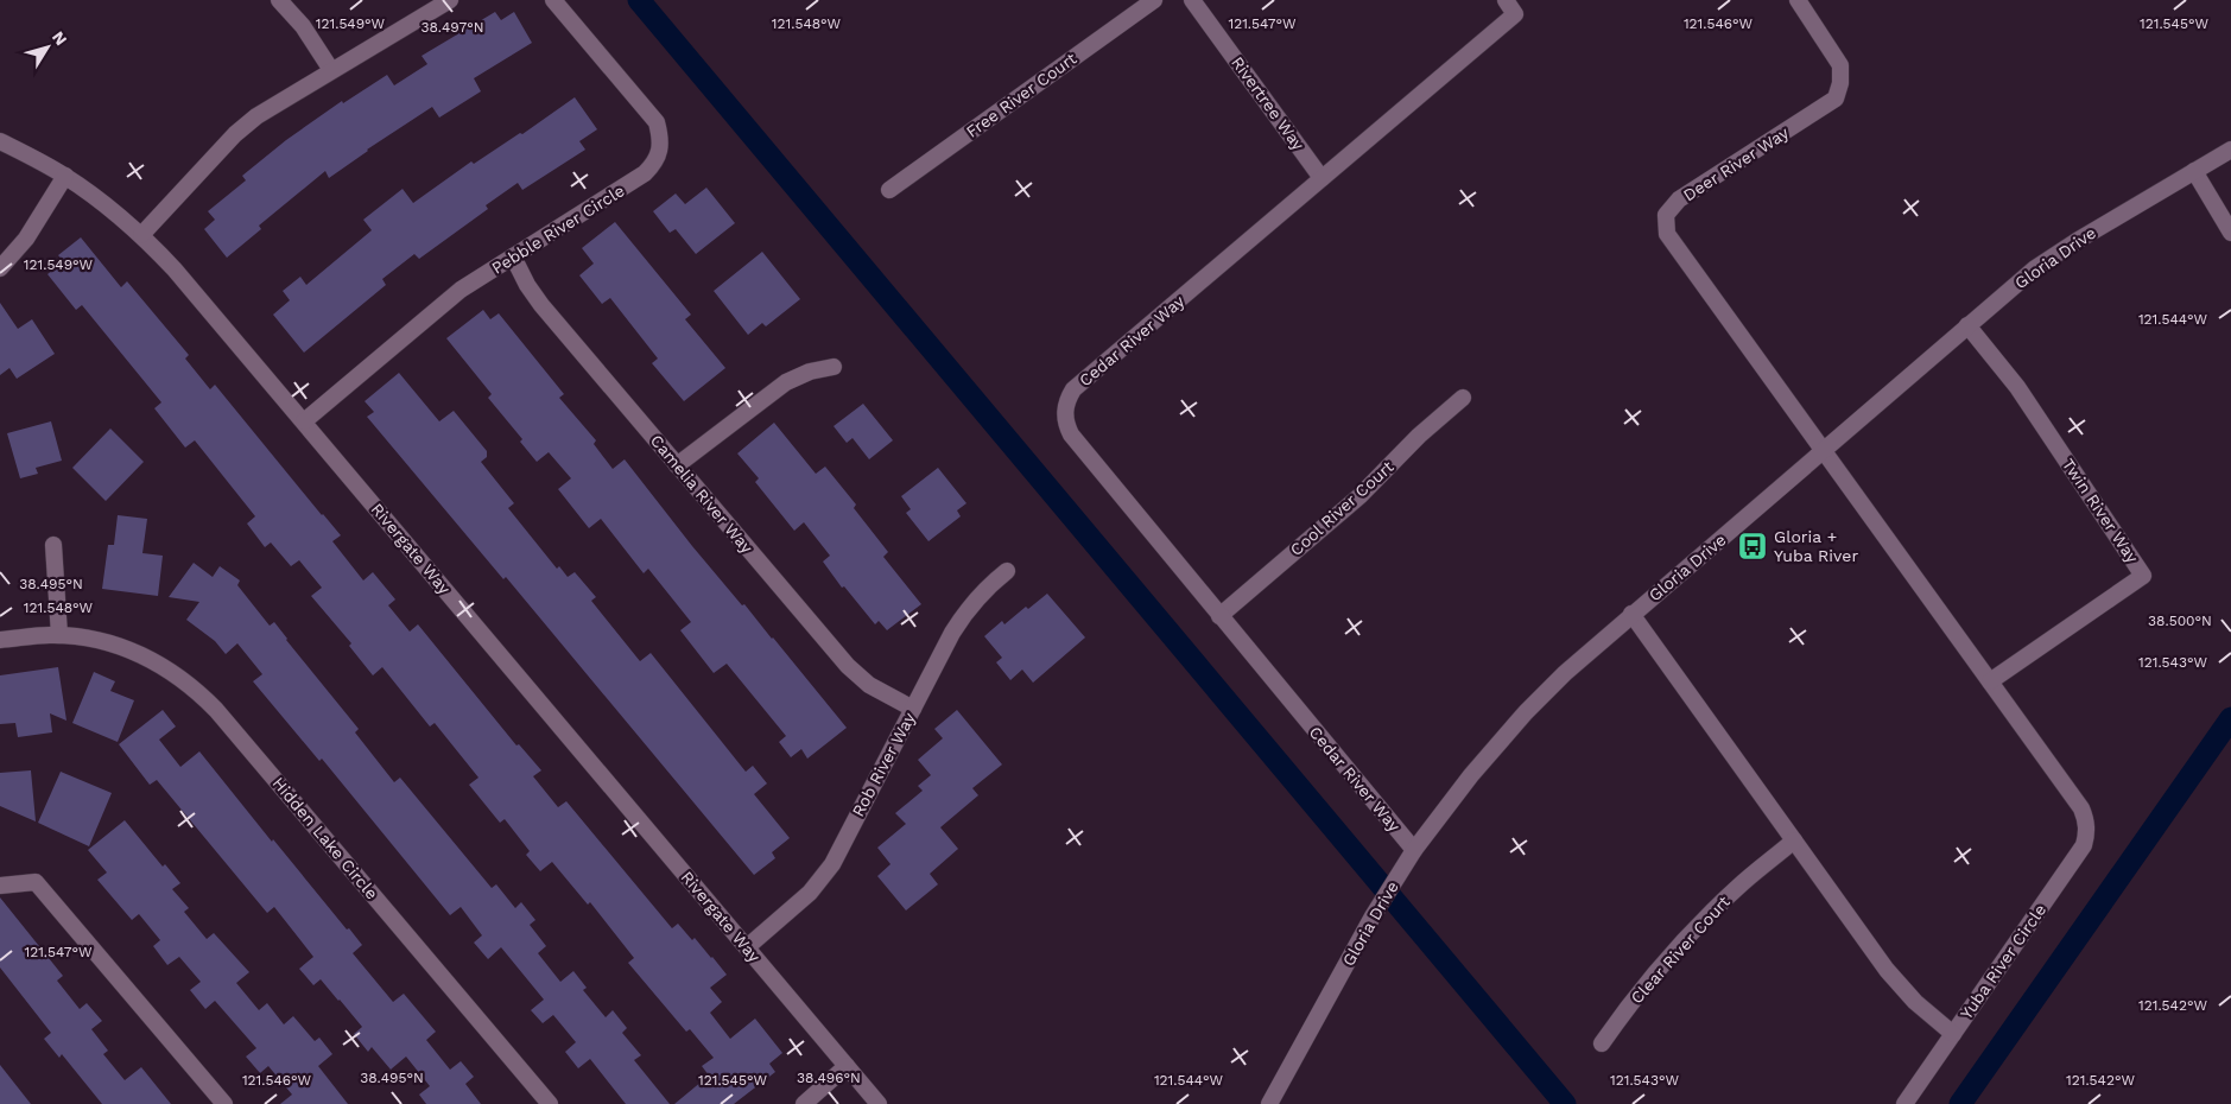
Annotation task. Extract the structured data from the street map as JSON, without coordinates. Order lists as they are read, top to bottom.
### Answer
{
  "streets": {
    "street": [
      "Free River Court",
      "Rivertree Way",
      "Deer River Way",
      "Pebble River Circle",
      "Gloria Drive",
      "Cedar River Way",
      "Camelia River Way",
      "Cool River Court",
      "Twin River Way",
      "Rivergate Way",
      "Rob River Way",
      "Hidden Lake Circle",
      "Clear River Court",
      "Yuba River Circle"
    ]
  },
  "crossings": [
    ["Rivertree Way", "Cedar River Way"],
    ["Deer River Way", "Gloria Drive"],
    ["Deer River Way", "Yuba River Circle"],
    ["Pebble River Circle", "Camelia River Way"],
    ["Pebble River Circle", "Rivergate Way"],
    ["Gloria Drive", "Cedar River Way"],
    ["Gloria Drive", "Twin River Way"],
    ["Gloria Drive", "Yuba River Circle"],
    ["Cedar River Way", "Cool River Court"],
    ["Camelia River Way", "Rob River Way"],
    ["Twin River Way", "Yuba River Circle"],
    ["Rivergate Way", "Rob River Way"],
    ["Clear River Court", "Yuba River Circle"]
  ],
  "places": {
    "bus stop": ["Gloria + Yuba River"]
  },
  "north": "top right",
  "coordinates": [
    "121.549°W",
    "121.548°W",
    "121.547°W",
    "121.546°W",
    "121.545°W",
    "38.497°N",
    "121.544°W",
    "38.495°N",
    "38.500°N",
    "121.543°W",
    "121.542°W",
    "38.496°N"
  ]
}
